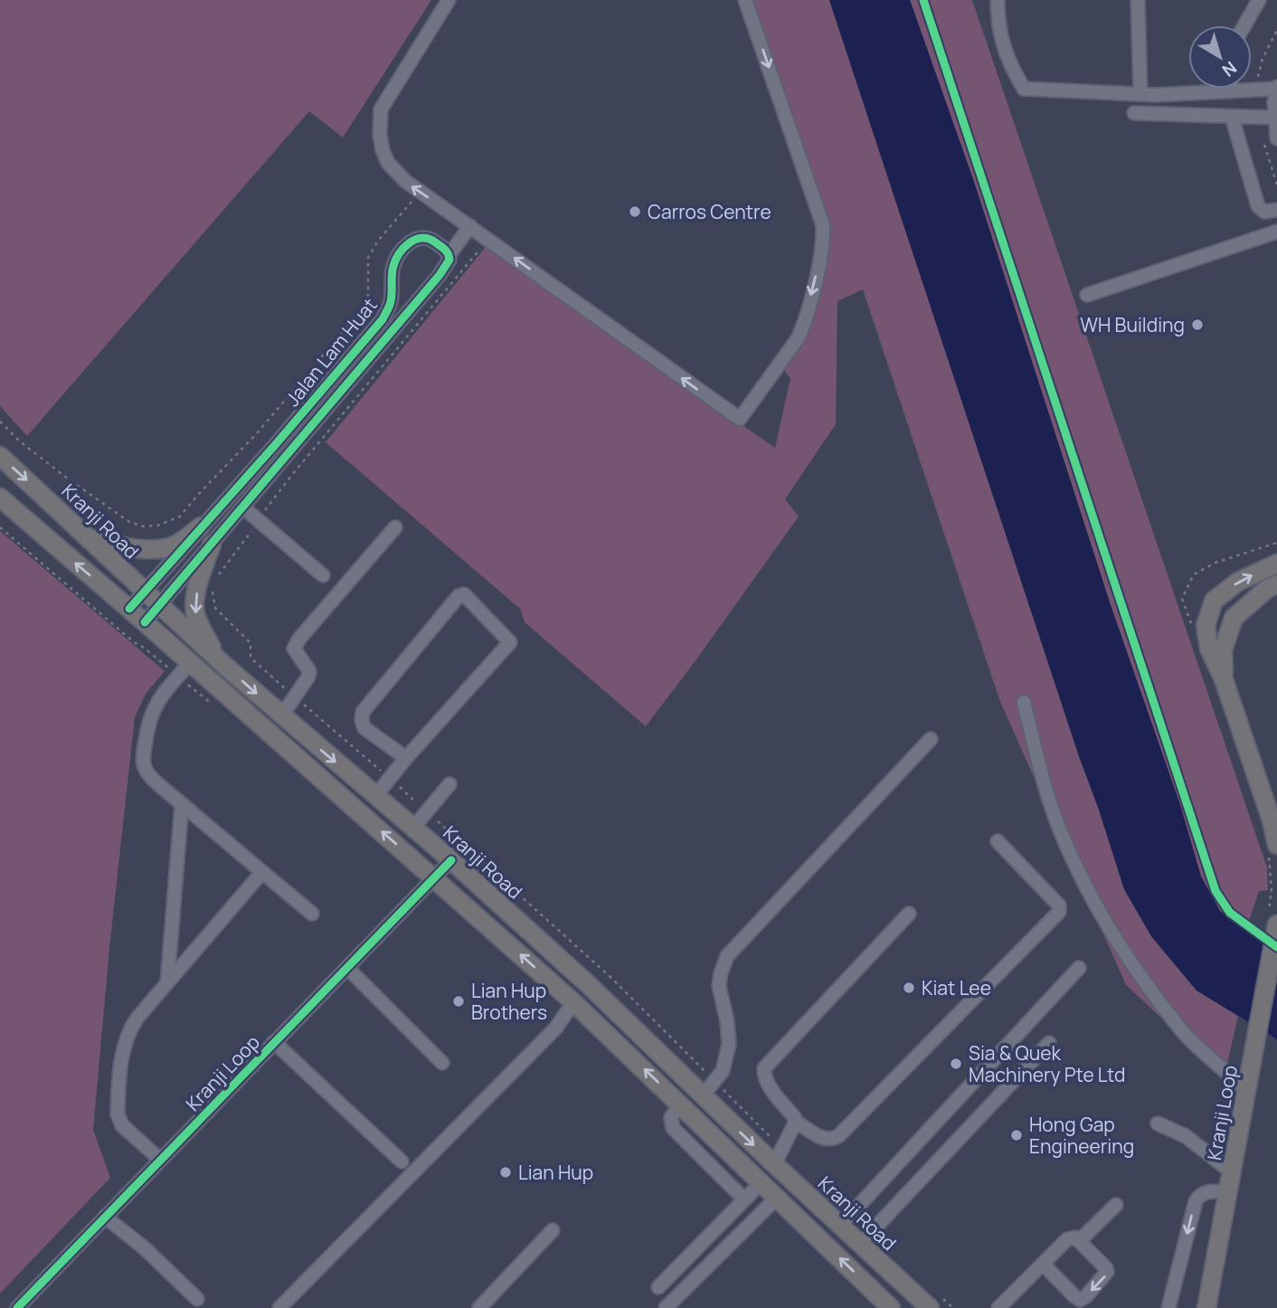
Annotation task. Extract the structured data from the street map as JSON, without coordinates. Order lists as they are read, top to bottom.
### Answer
{
  "streets": {
    "main road": ["Kranji Road", "Kranji Loop"],
    "street": ["Jalan Lam Huat"]
  },
  "crossings": [
    ["Jalan Lam Huat", "Kranji Road"],
    ["Kranji Road", "Kranji Loop"]
  ],
  "places": [
    "Carros Centre",
    "WH Building",
    "Kiat Lee",
    "Lian Hup Brothers",
    "Sia & Quek Machinery Pte Ltd",
    "Hong Gap Engineering",
    "Lian Hup"
  ],
  "north": "bottom right"
}
